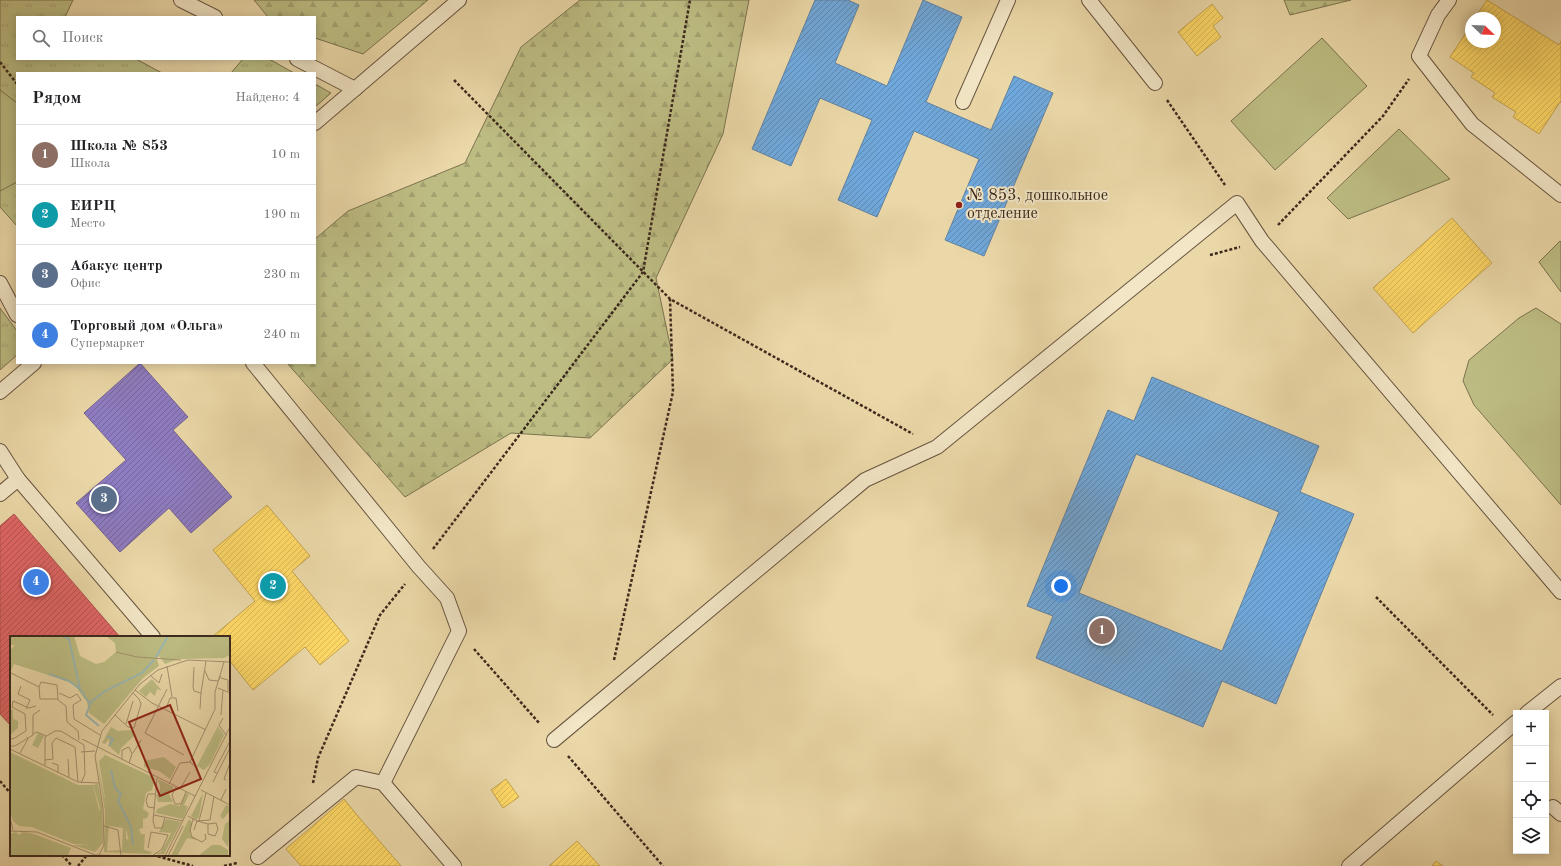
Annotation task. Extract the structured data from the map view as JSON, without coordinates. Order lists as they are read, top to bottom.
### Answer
{
  "places": ["№ 853, дошкольное отделение"],
  "north": "bottom right",
  "page": {
    "search": "Поиск",
    "heading": ["Рядом", "Найдено: 4"],
    "list": [
      {
        "mark": "1",
        "name": "Школа № 853",
        "note": "Школа",
        "value": "10 m"
      },
      {
        "mark": "2",
        "name": "ЕИРЦ",
        "note": "Место",
        "value": "190 m"
      },
      {
        "mark": "3",
        "name": "Абакус центр",
        "note": "Офис",
        "value": "230 m"
      },
      {
        "mark": "4",
        "name": "Торговый дом «Ольга»",
        "note": "Супермаркет",
        "value": "240 m"
      }
    ],
    "pins": [
      "3",
      "4",
      "2",
      "1"
    ],
    "map_buttons": ["+", "−"]
  }
}
